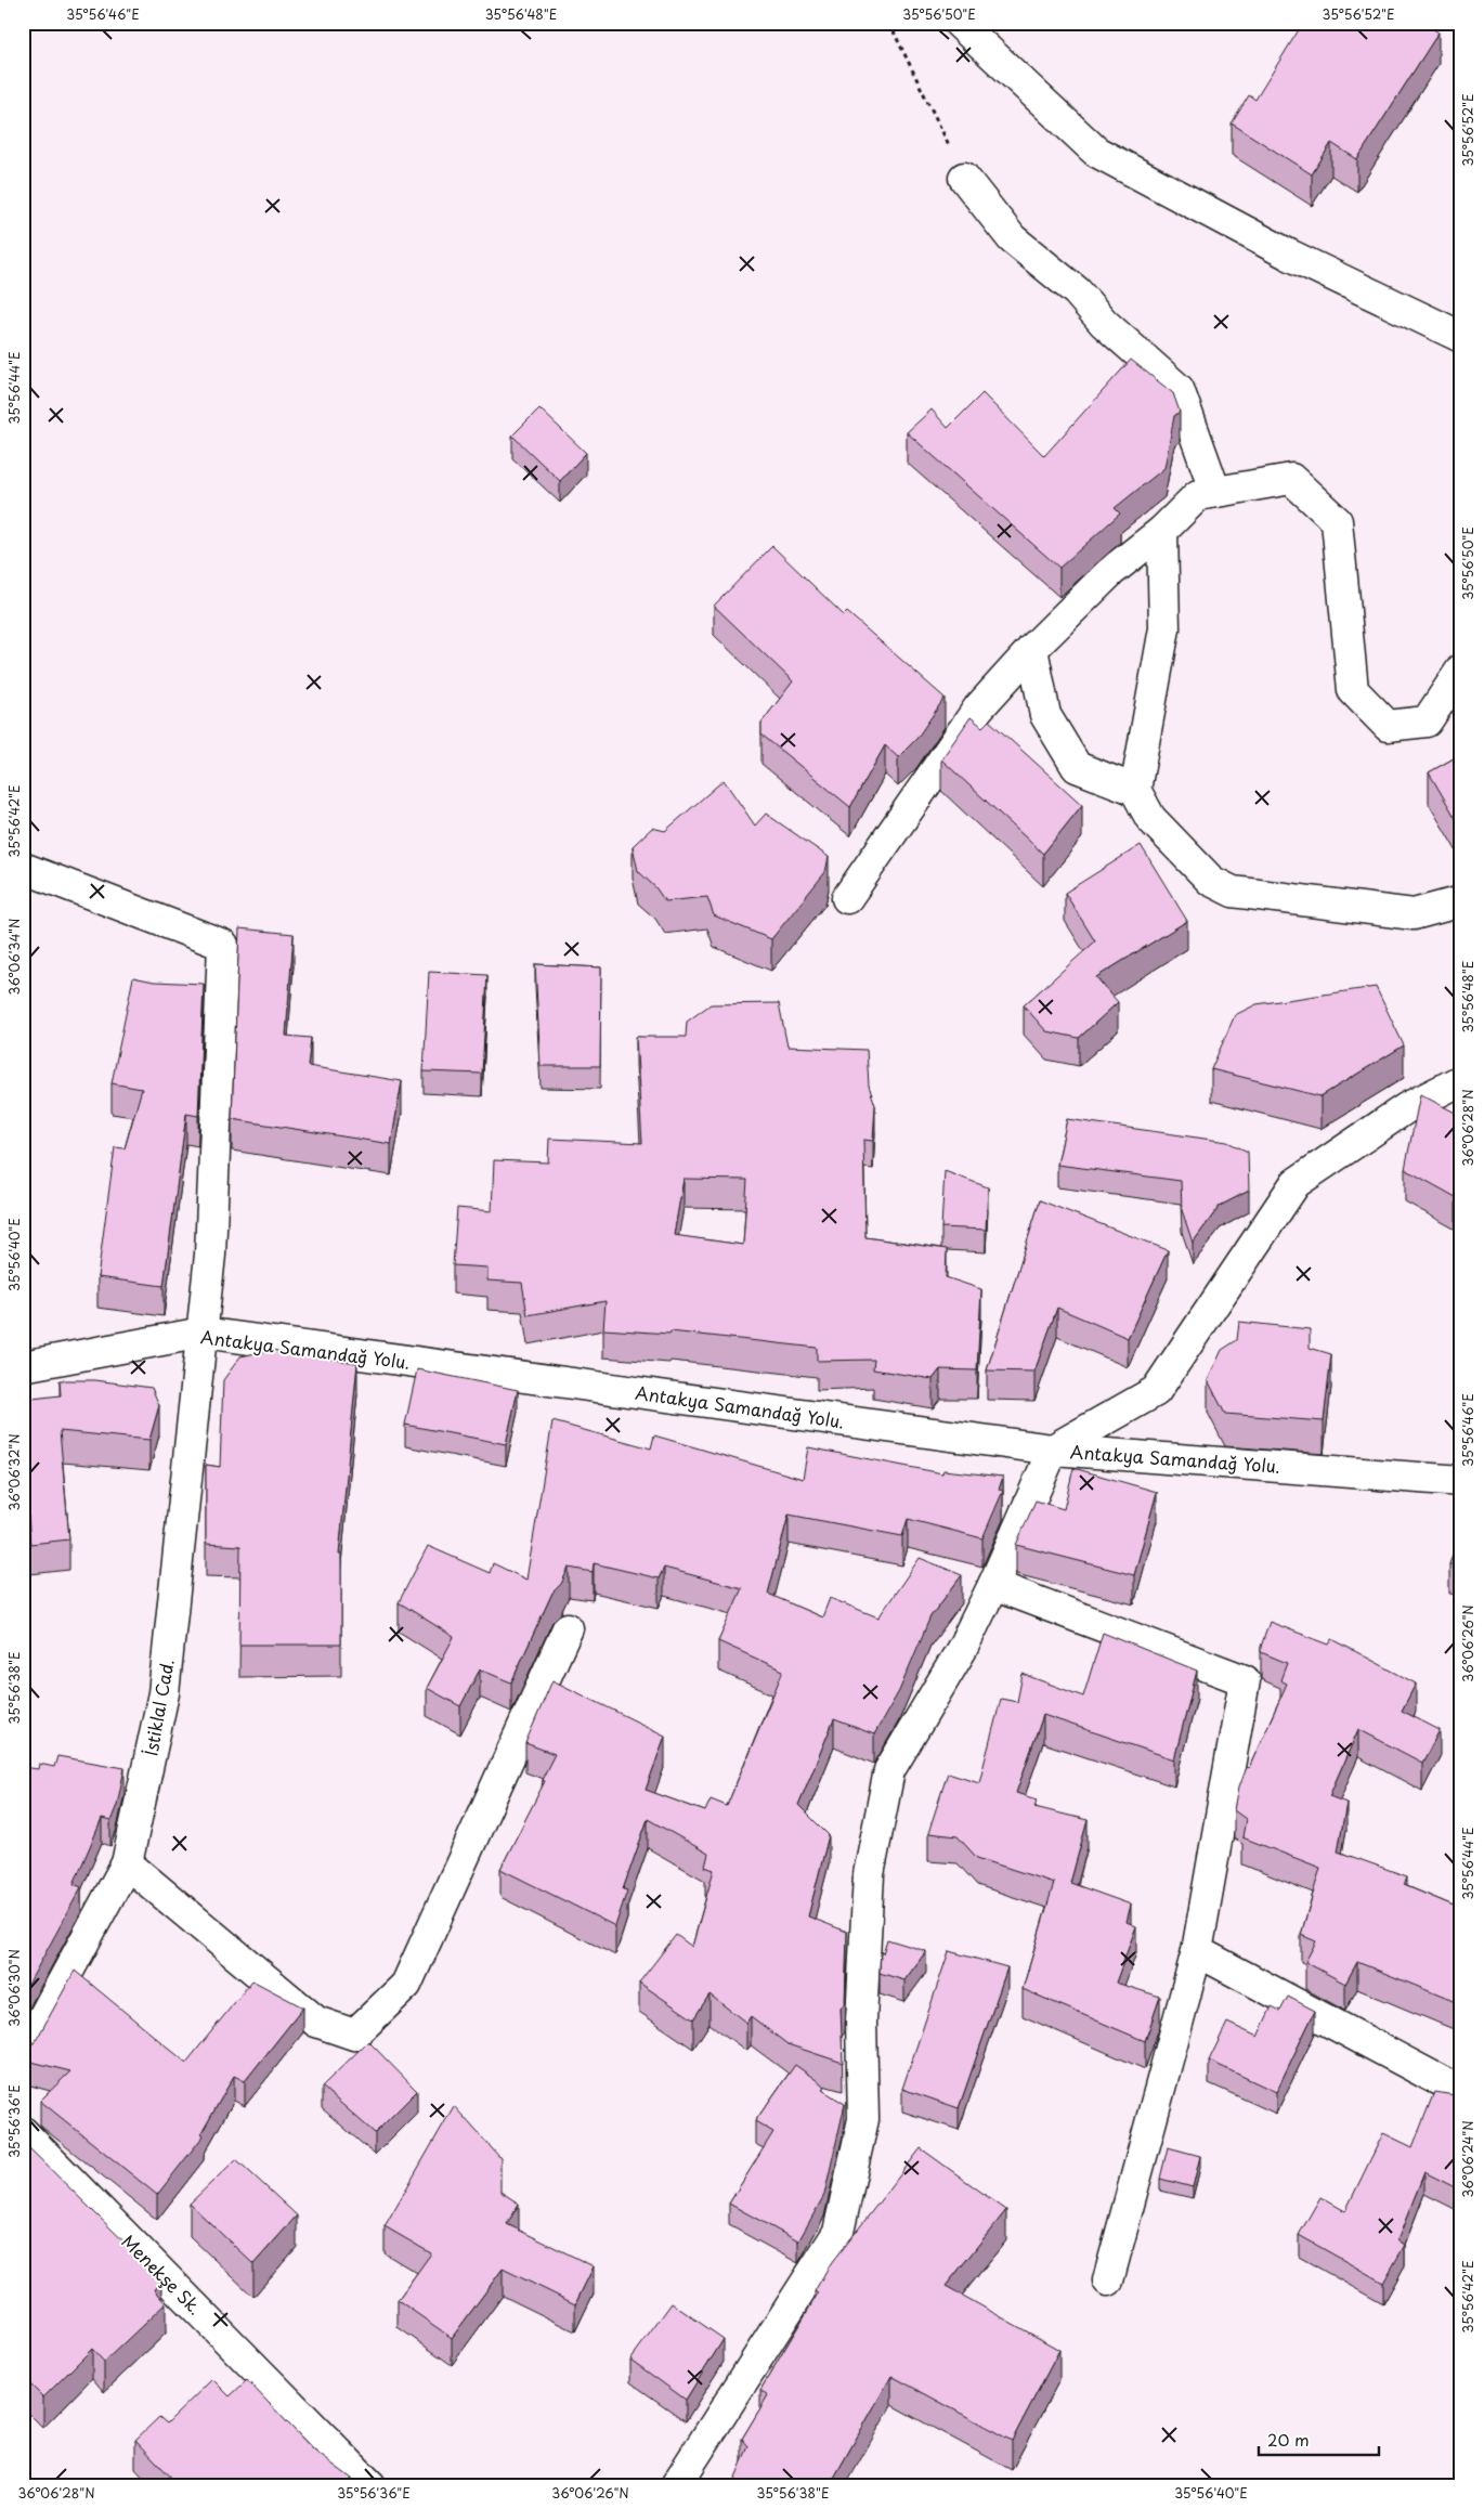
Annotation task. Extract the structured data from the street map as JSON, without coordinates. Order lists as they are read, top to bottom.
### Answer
{
  "streets": {
    "street": ["Antakya Samandağ Yolu.", "İstiklal Cad.", "Menekşe Sk."]
  },
  "crossings": [
    ["Antakya Samandağ Yolu.", "İstiklal Cad."]
  ],
  "scale_bar": "20 m",
  "coordinates": [
    "35°56'46\"E",
    "35°56'48\"E",
    "35°56'50\"E",
    "35°56'52\"E",
    "35°56'44\"E",
    "35°56'42\"E",
    "36°06'34\"N",
    "36°06'28\"N",
    "35°56'40\"E",
    "36°06'32\"N",
    "36°06'26\"N",
    "35°56'38\"E",
    "36°06'30\"N",
    "35°56'36\"E",
    "36°06'24\"N"
  ]
}
